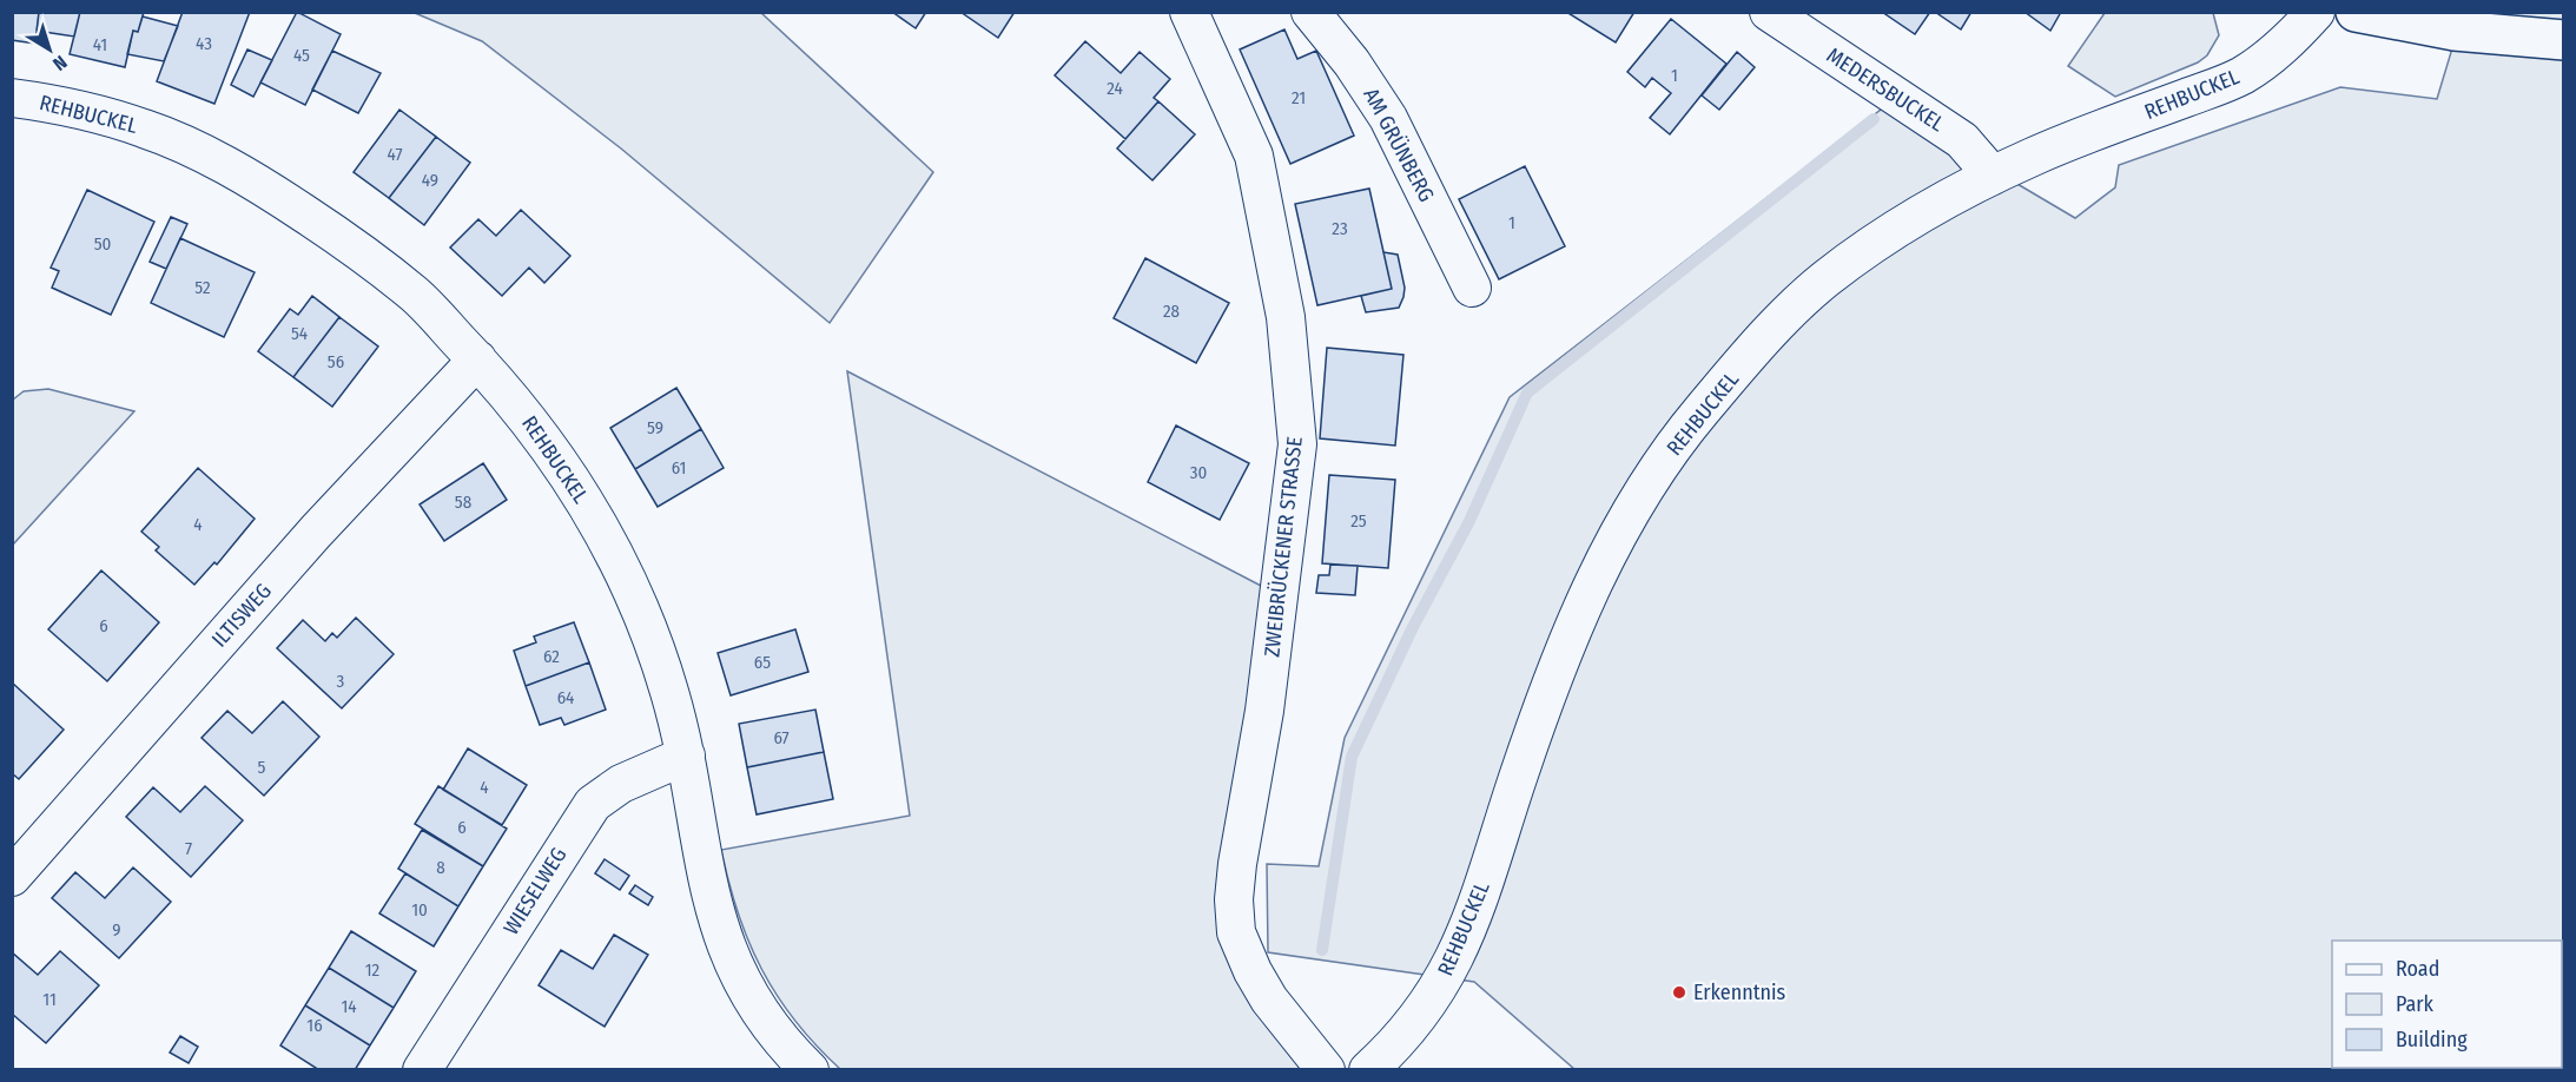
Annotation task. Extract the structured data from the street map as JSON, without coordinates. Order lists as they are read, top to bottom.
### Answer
{
  "streets": {
    "street": [
      "MEDERSBUCKEL",
      "REHBUCKEL",
      "AM GRÜNBERG",
      "ZWEIBRÜCKENER STRASSE",
      "ILTISWEG",
      "WIESELWEG"
    ]
  },
  "crossings": [
    ["MEDERSBUCKEL", "REHBUCKEL"],
    ["REHBUCKEL", "ILTISWEG"],
    ["REHBUCKEL", "WIESELWEG"]
  ],
  "places": ["Erkenntnis"],
  "house_numbers": [
    "43",
    "41",
    "45",
    "1",
    "24",
    "21",
    "47",
    "49",
    "1",
    "23",
    "50",
    "52",
    "28",
    "54",
    "56",
    "59",
    "61",
    "30",
    "58",
    "25",
    "4",
    "6",
    "62",
    "65",
    "3",
    "64",
    "67",
    "5",
    "4",
    "6",
    "7",
    "8",
    "10",
    "9",
    "12",
    "11",
    "14",
    "16"
  ],
  "legend": ["Road", "Park", "Building"],
  "north": "bottom right"
}
